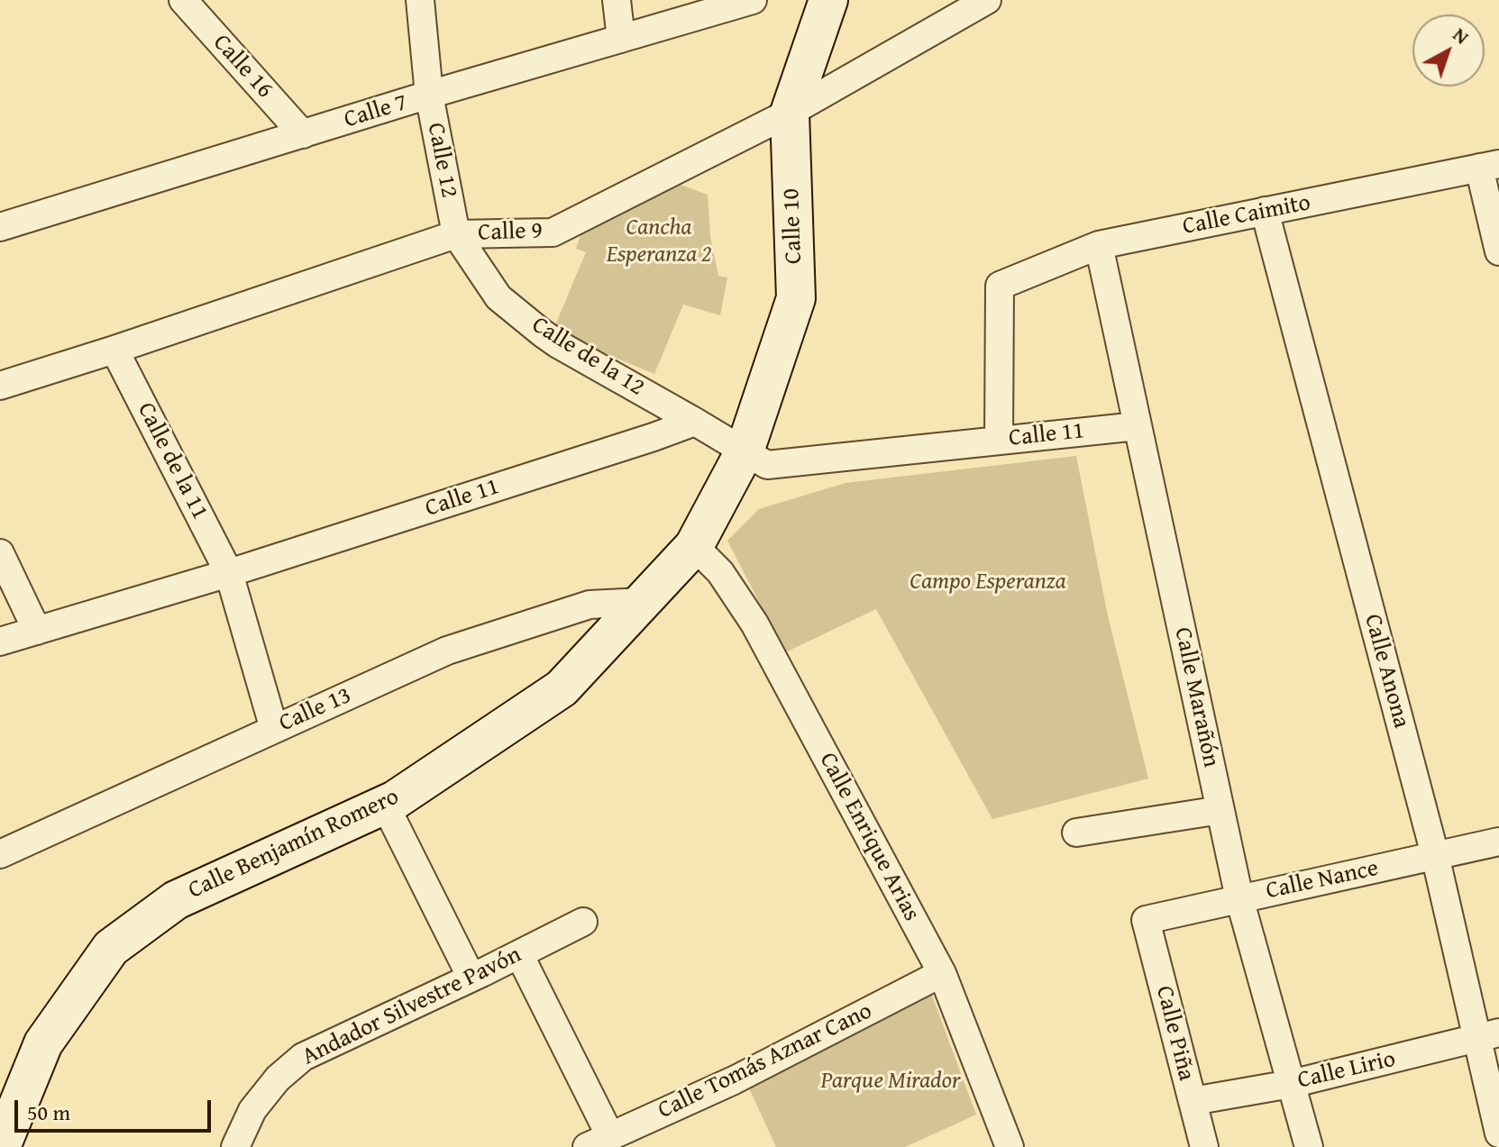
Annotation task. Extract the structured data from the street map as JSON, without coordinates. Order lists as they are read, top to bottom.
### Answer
{
  "streets": {
    "street": [
      "Calle 16",
      "Calle 7",
      "Calle 12",
      "Calle Caimito",
      "Calle 10",
      "Calle 9",
      "Calle de la 12",
      "Calle 11",
      "Calle de la 11",
      "Calle Anona",
      "Calle Marañón",
      "Calle 13",
      "Calle Enrique Arias",
      "Calle Benjamín Romero",
      "Calle Nance",
      "Andador Silvestre Pavón",
      "Calle Piña",
      "Calle Tomás Aznar Cano",
      "Calle Lirio"
    ]
  },
  "crossings": [
    ["Calle 16", "Calle 7"],
    ["Calle 7", "Calle 12"],
    ["Calle 12", "Calle 9"],
    ["Calle 12", "Calle de la 12"],
    ["Calle Caimito", "Calle 11"],
    ["Calle Caimito", "Calle Anona"],
    ["Calle Caimito", "Calle Marañón"],
    ["Calle 10", "Calle 9"],
    ["Calle 10", "Calle de la 12"],
    ["Calle 10", "Calle 11"],
    ["Calle 10", "Calle Benjamín Romero"],
    ["Calle 9", "Calle de la 12"],
    ["Calle 9", "Calle de la 11"],
    ["Calle de la 12", "Calle 11"],
    ["Calle de la 12", "Calle Benjamín Romero"],
    ["Calle 11", "Calle de la 11"],
    ["Calle 11", "Calle Marañón"],
    ["Calle 11", "Calle Benjamín Romero"],
    ["Calle Anona", "Calle Nance"],
    ["Calle Anona", "Calle Lirio"],
    ["Calle Marañón", "Calle Nance"],
    ["Calle Marañón", "Calle Lirio"],
    ["Calle 13", "Calle Benjamín Romero"],
    ["Calle Enrique Arias", "Calle Benjamín Romero"],
    ["Calle Enrique Arias", "Calle Tomás Aznar Cano"],
    ["Calle Nance", "Calle Piña"],
    ["Calle Piña", "Calle Lirio"]
  ],
  "parks": ["Cancha Esperanza 2", "Campo Esperanza", "Parque Mirador"],
  "scale_bar": "50 m",
  "north": "top right"
}
